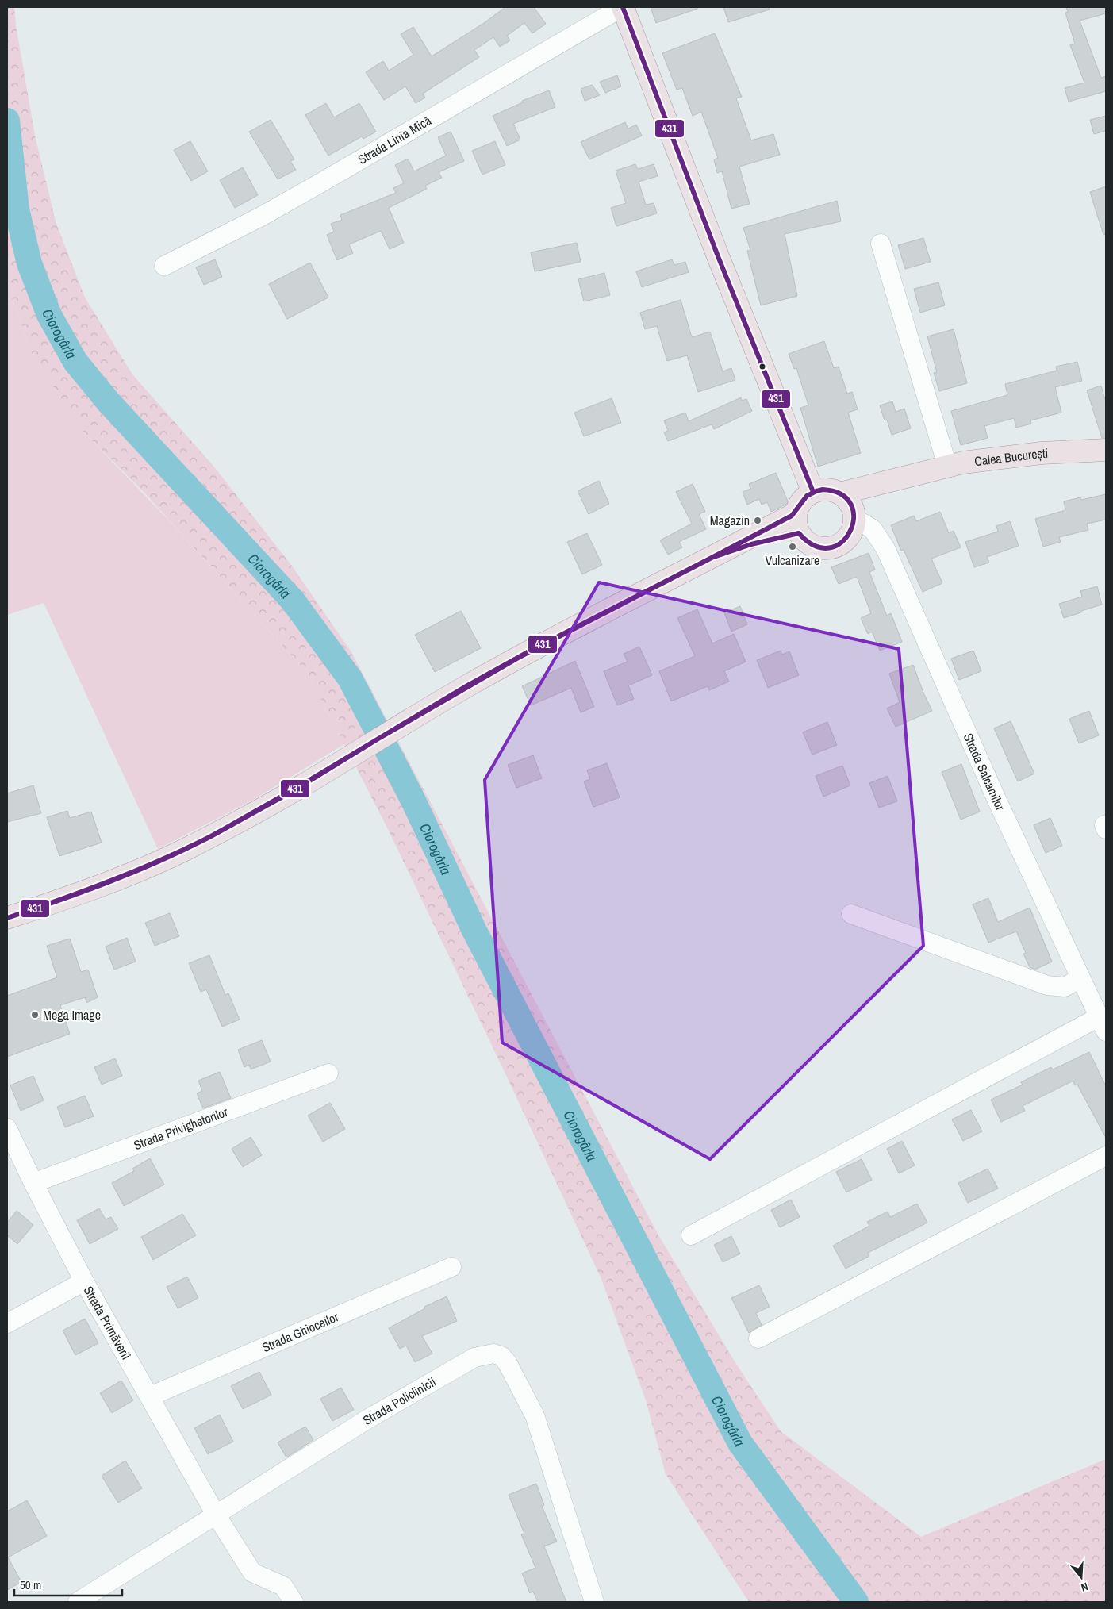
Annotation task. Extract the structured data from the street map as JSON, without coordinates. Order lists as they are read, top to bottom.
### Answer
{
  "streets": {
    "main road": ["Calea București"],
    "street": [
      "Strada Linia Mică",
      "Strada Salcamilor",
      "Strada Privighetorilor",
      "Strada Primăverii",
      "Strada Ghioceilor",
      "Strada Policlinicii"
    ]
  },
  "crossings": [
    ["Calea București", "Strada Salcamilor"],
    ["Strada Privighetorilor", "Strada Primăverii"],
    ["Strada Primăverii", "Strada Ghioceilor"],
    ["Strada Primăverii", "Strada Policlinicii"]
  ],
  "water": ["Ciorogârla"],
  "places": ["Magazin", "Vulcanizare", "Mega Image"],
  "lines": ["transit line 431"],
  "scale_bar": "50 m",
  "north": "bottom"
}
